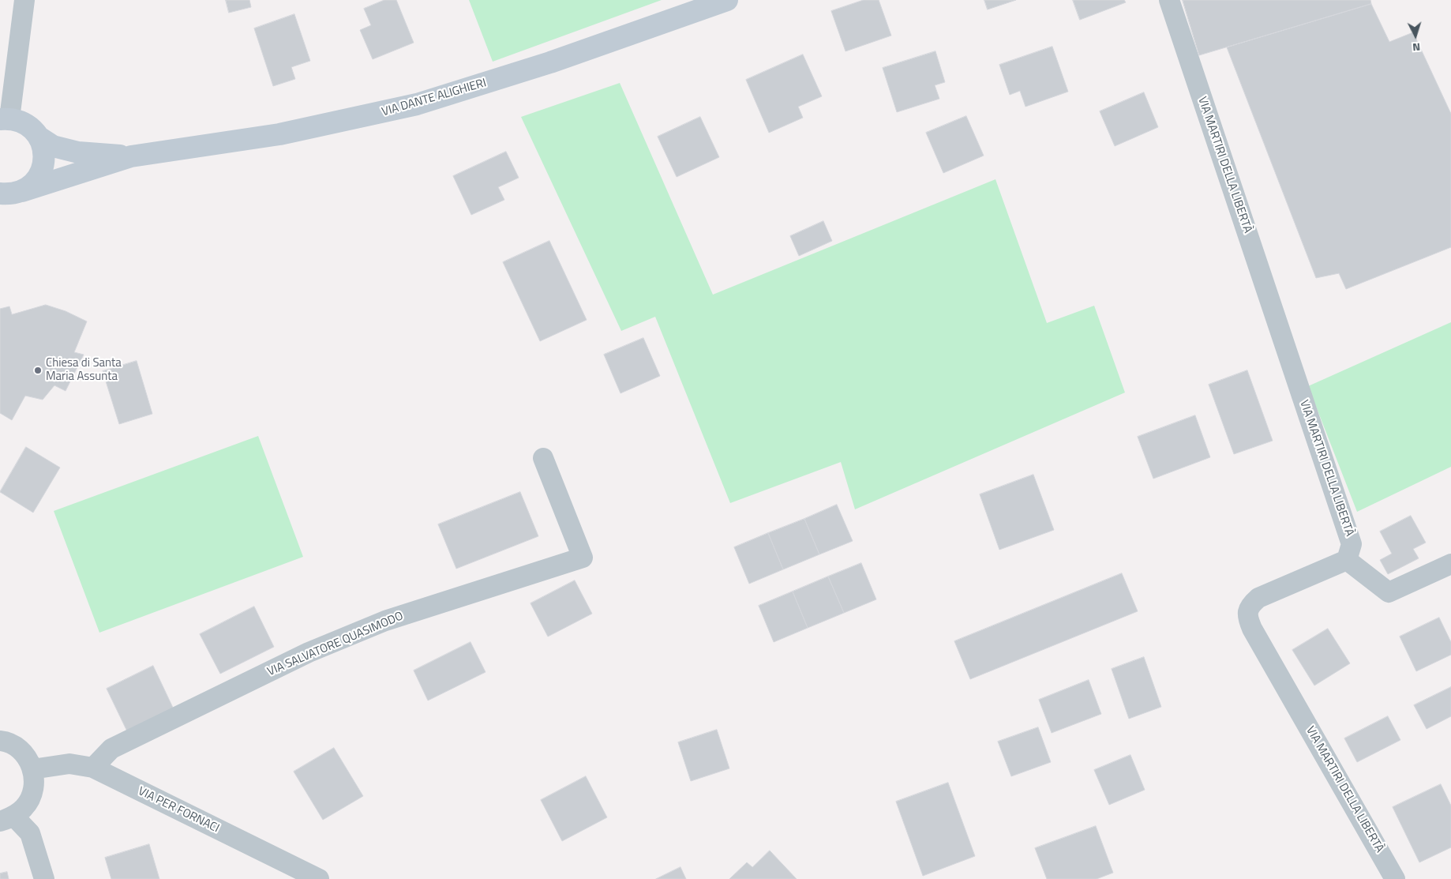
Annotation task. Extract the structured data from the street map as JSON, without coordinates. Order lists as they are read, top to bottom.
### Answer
{
  "streets": {
    "street": [
      "VIA DANTE ALIGHIERI",
      "VIA MARTIRI DELLA LIBERTÀ",
      "VIA SALVATORE QUASIMODO",
      "VIA PER FORNACI"
    ]
  },
  "crossings": [
    ["VIA SALVATORE QUASIMODO", "VIA PER FORNACI"]
  ],
  "places": ["Chiesa di Santa Maria Assunta"],
  "north": "bottom"
}
